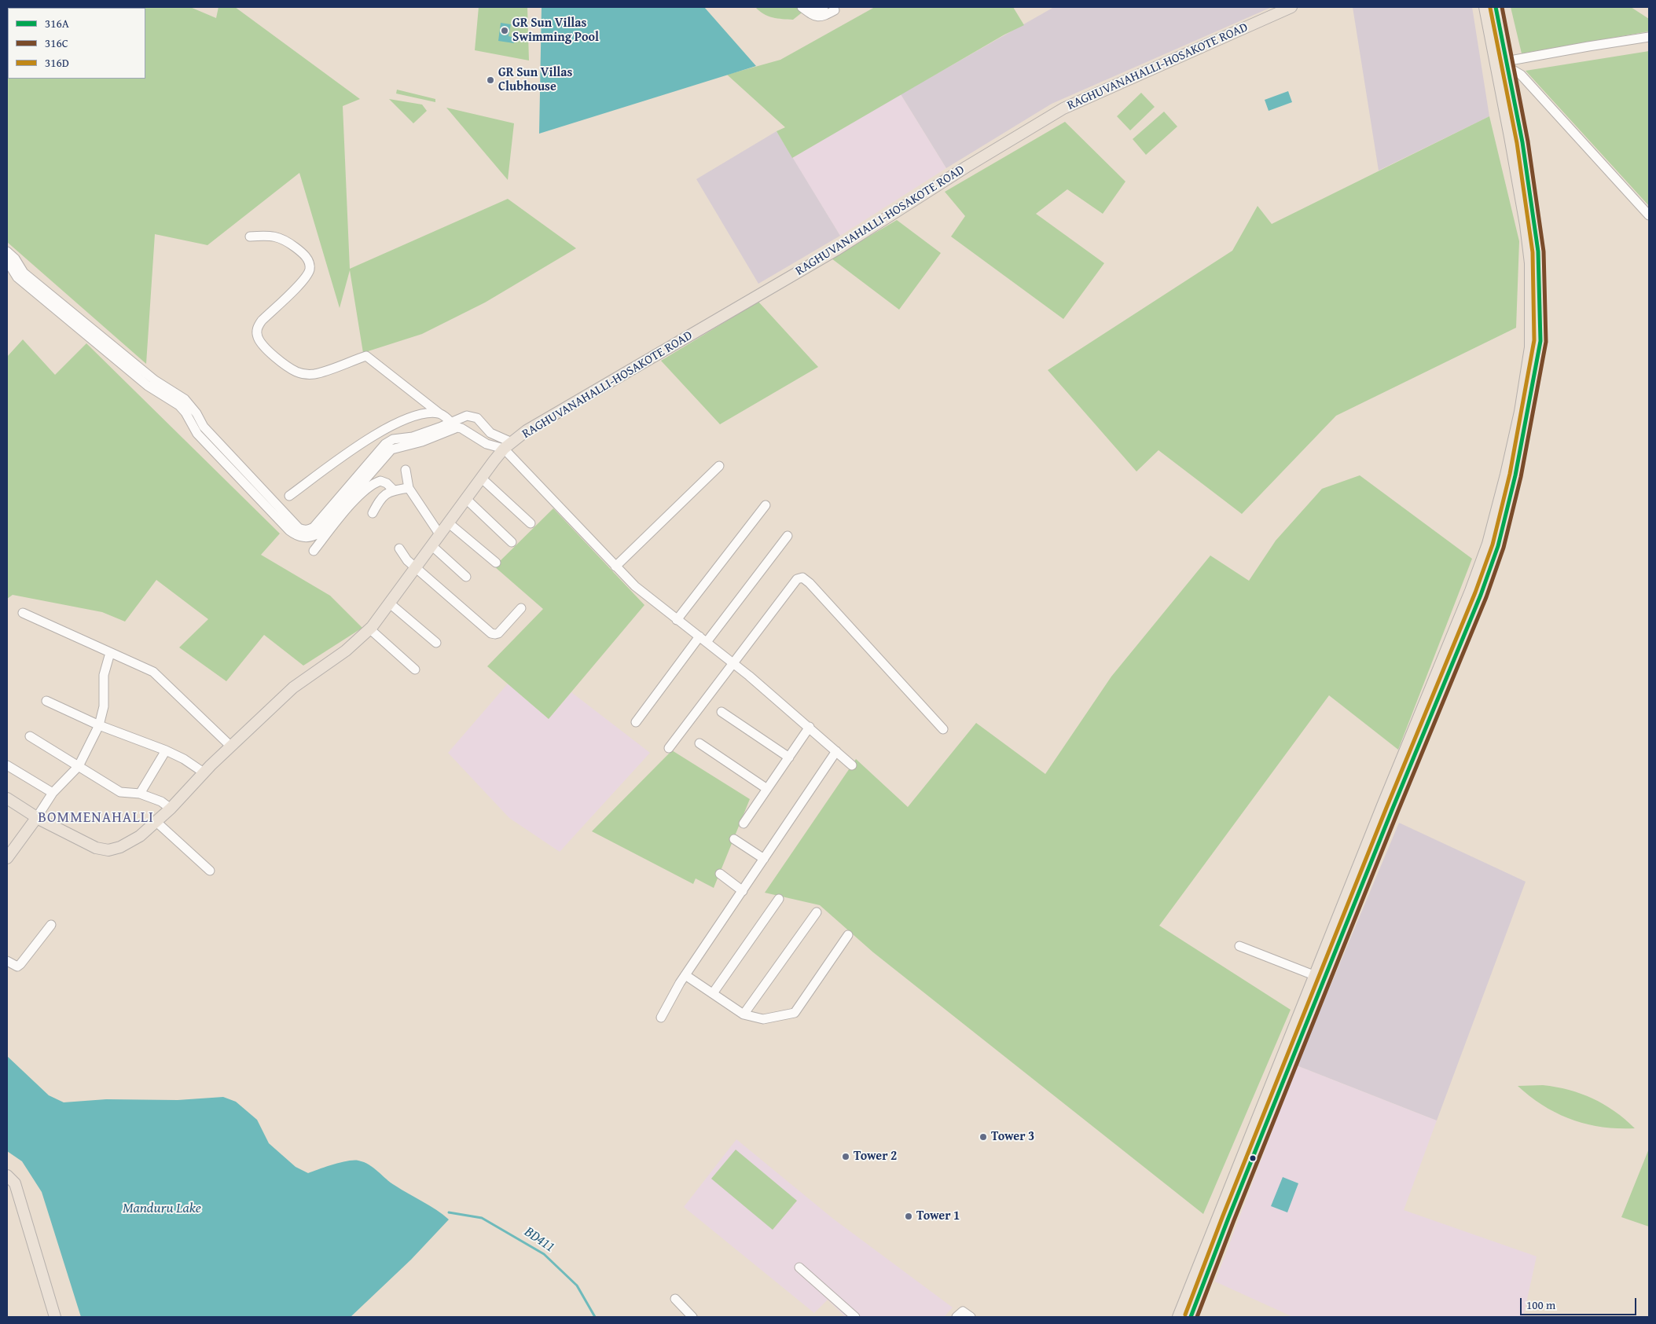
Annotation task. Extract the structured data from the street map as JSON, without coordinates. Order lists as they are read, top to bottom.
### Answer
{
  "streets": {
    "main road": ["RAGHUVANAHALLI-HOSAKOTE ROAD"]
  },
  "districts": ["BOMMENAHALLI"],
  "water": ["Manduru Lake", "BD411"],
  "places": [
    "GR Sun Villas Swimming Pool",
    "GR Sun Villas Clubhouse",
    "Tower 3",
    "Tower 2",
    "Tower 1"
  ],
  "lines": ["transit line 316A", "transit line 316C", "transit line 316D"],
  "legend": ["316A", "316C", "316D"],
  "scale_bar": "100 m"
}
